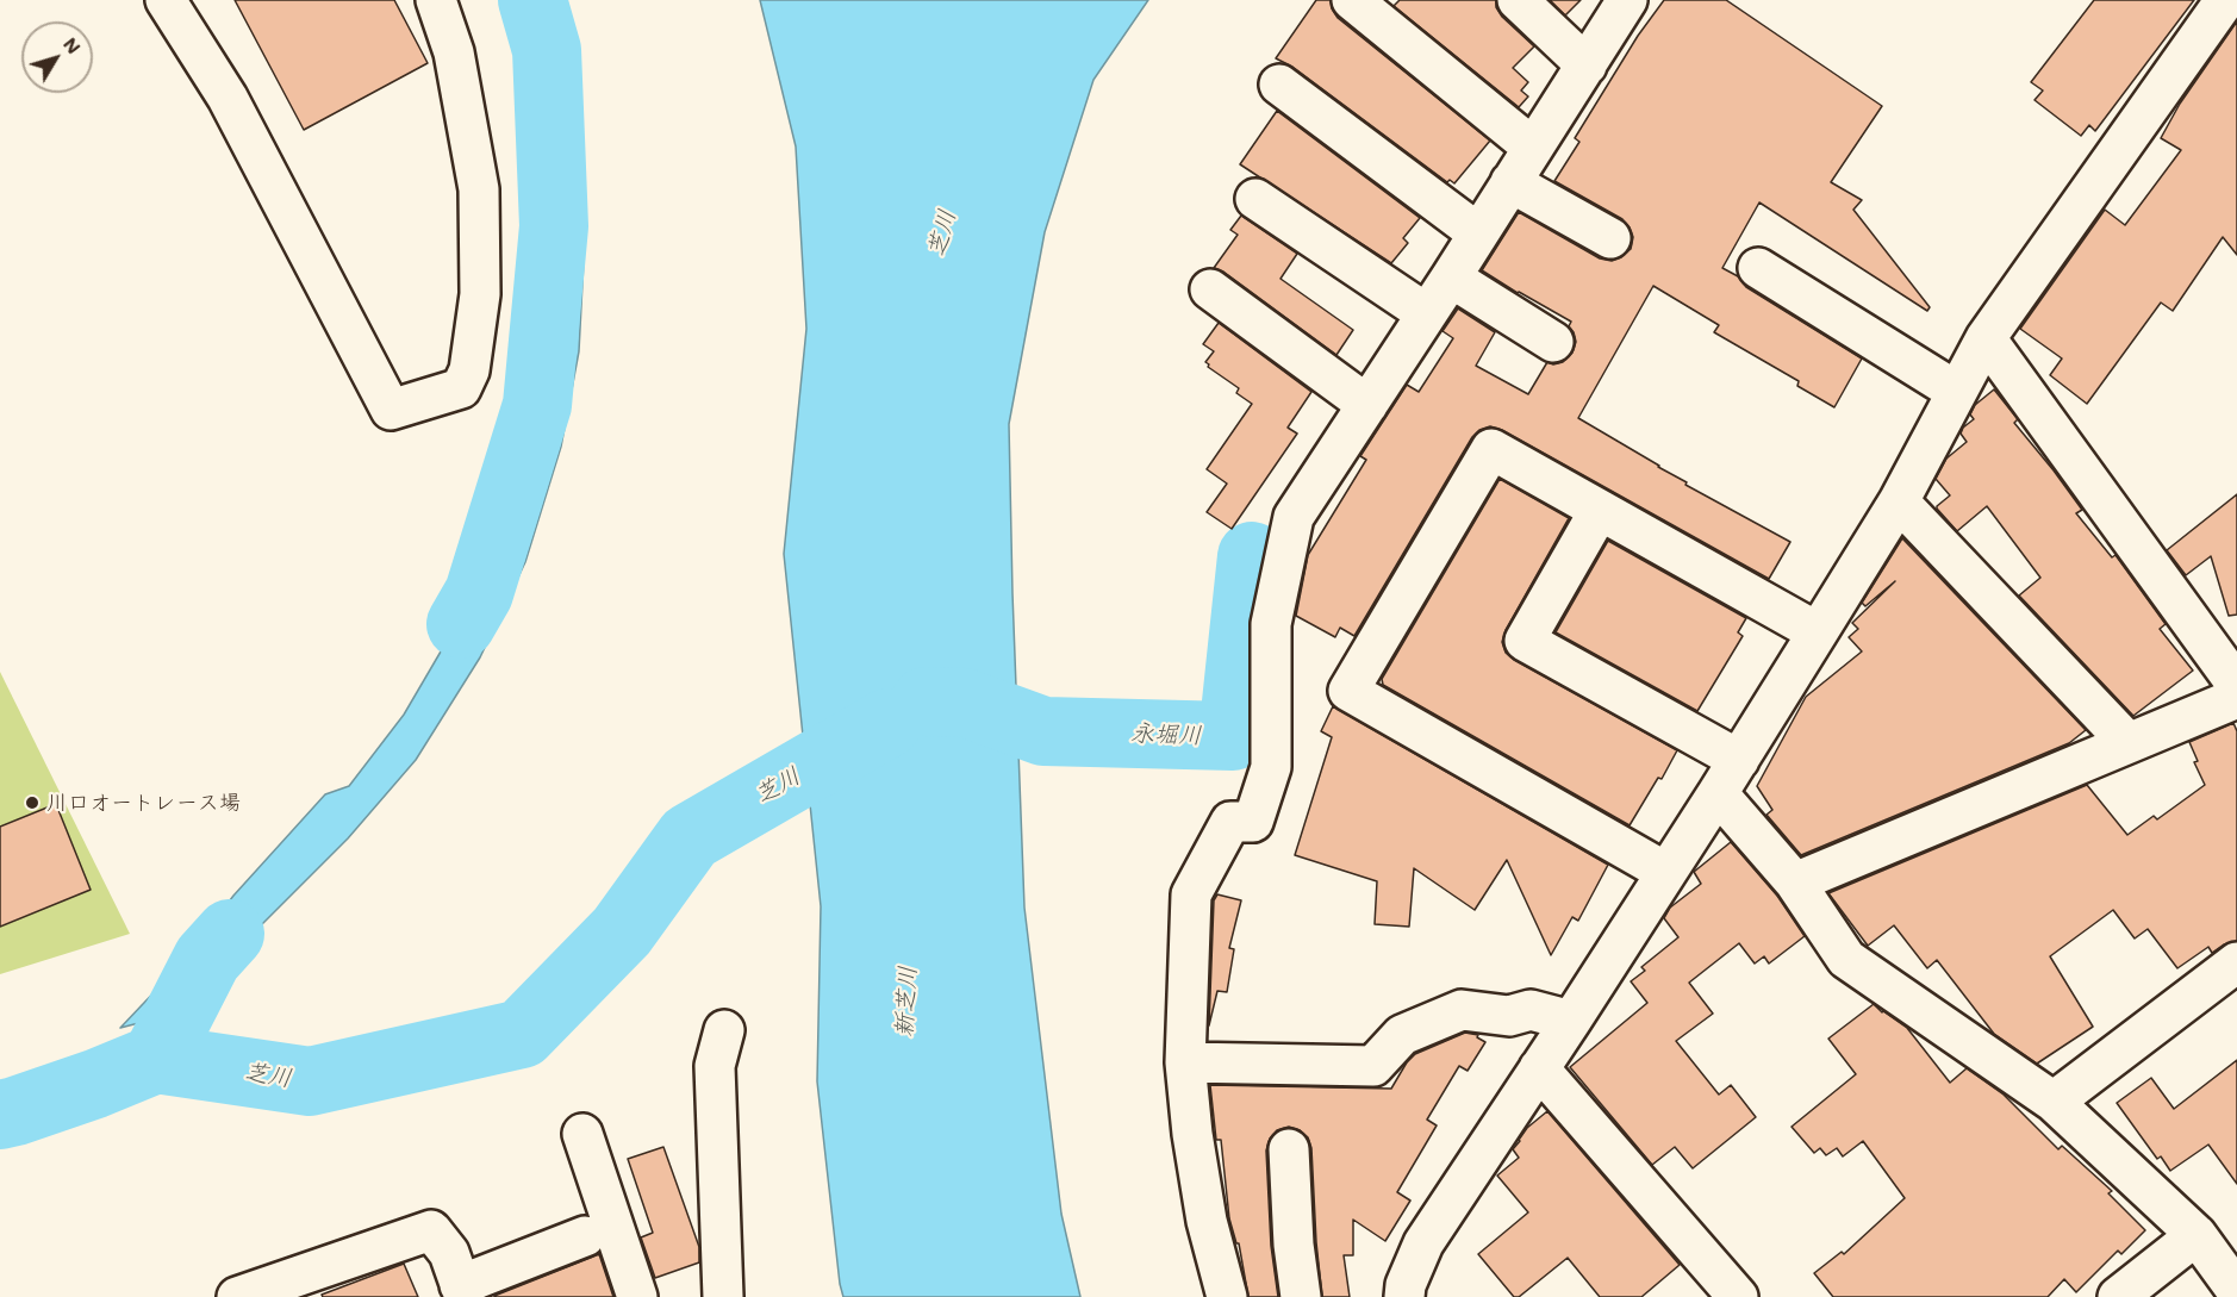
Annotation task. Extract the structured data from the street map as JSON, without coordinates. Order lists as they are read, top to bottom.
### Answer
{
  "water": ["芝川", "永堀川", "新芝川"],
  "places": ["川口オートレース場"],
  "north": "top right"
}
